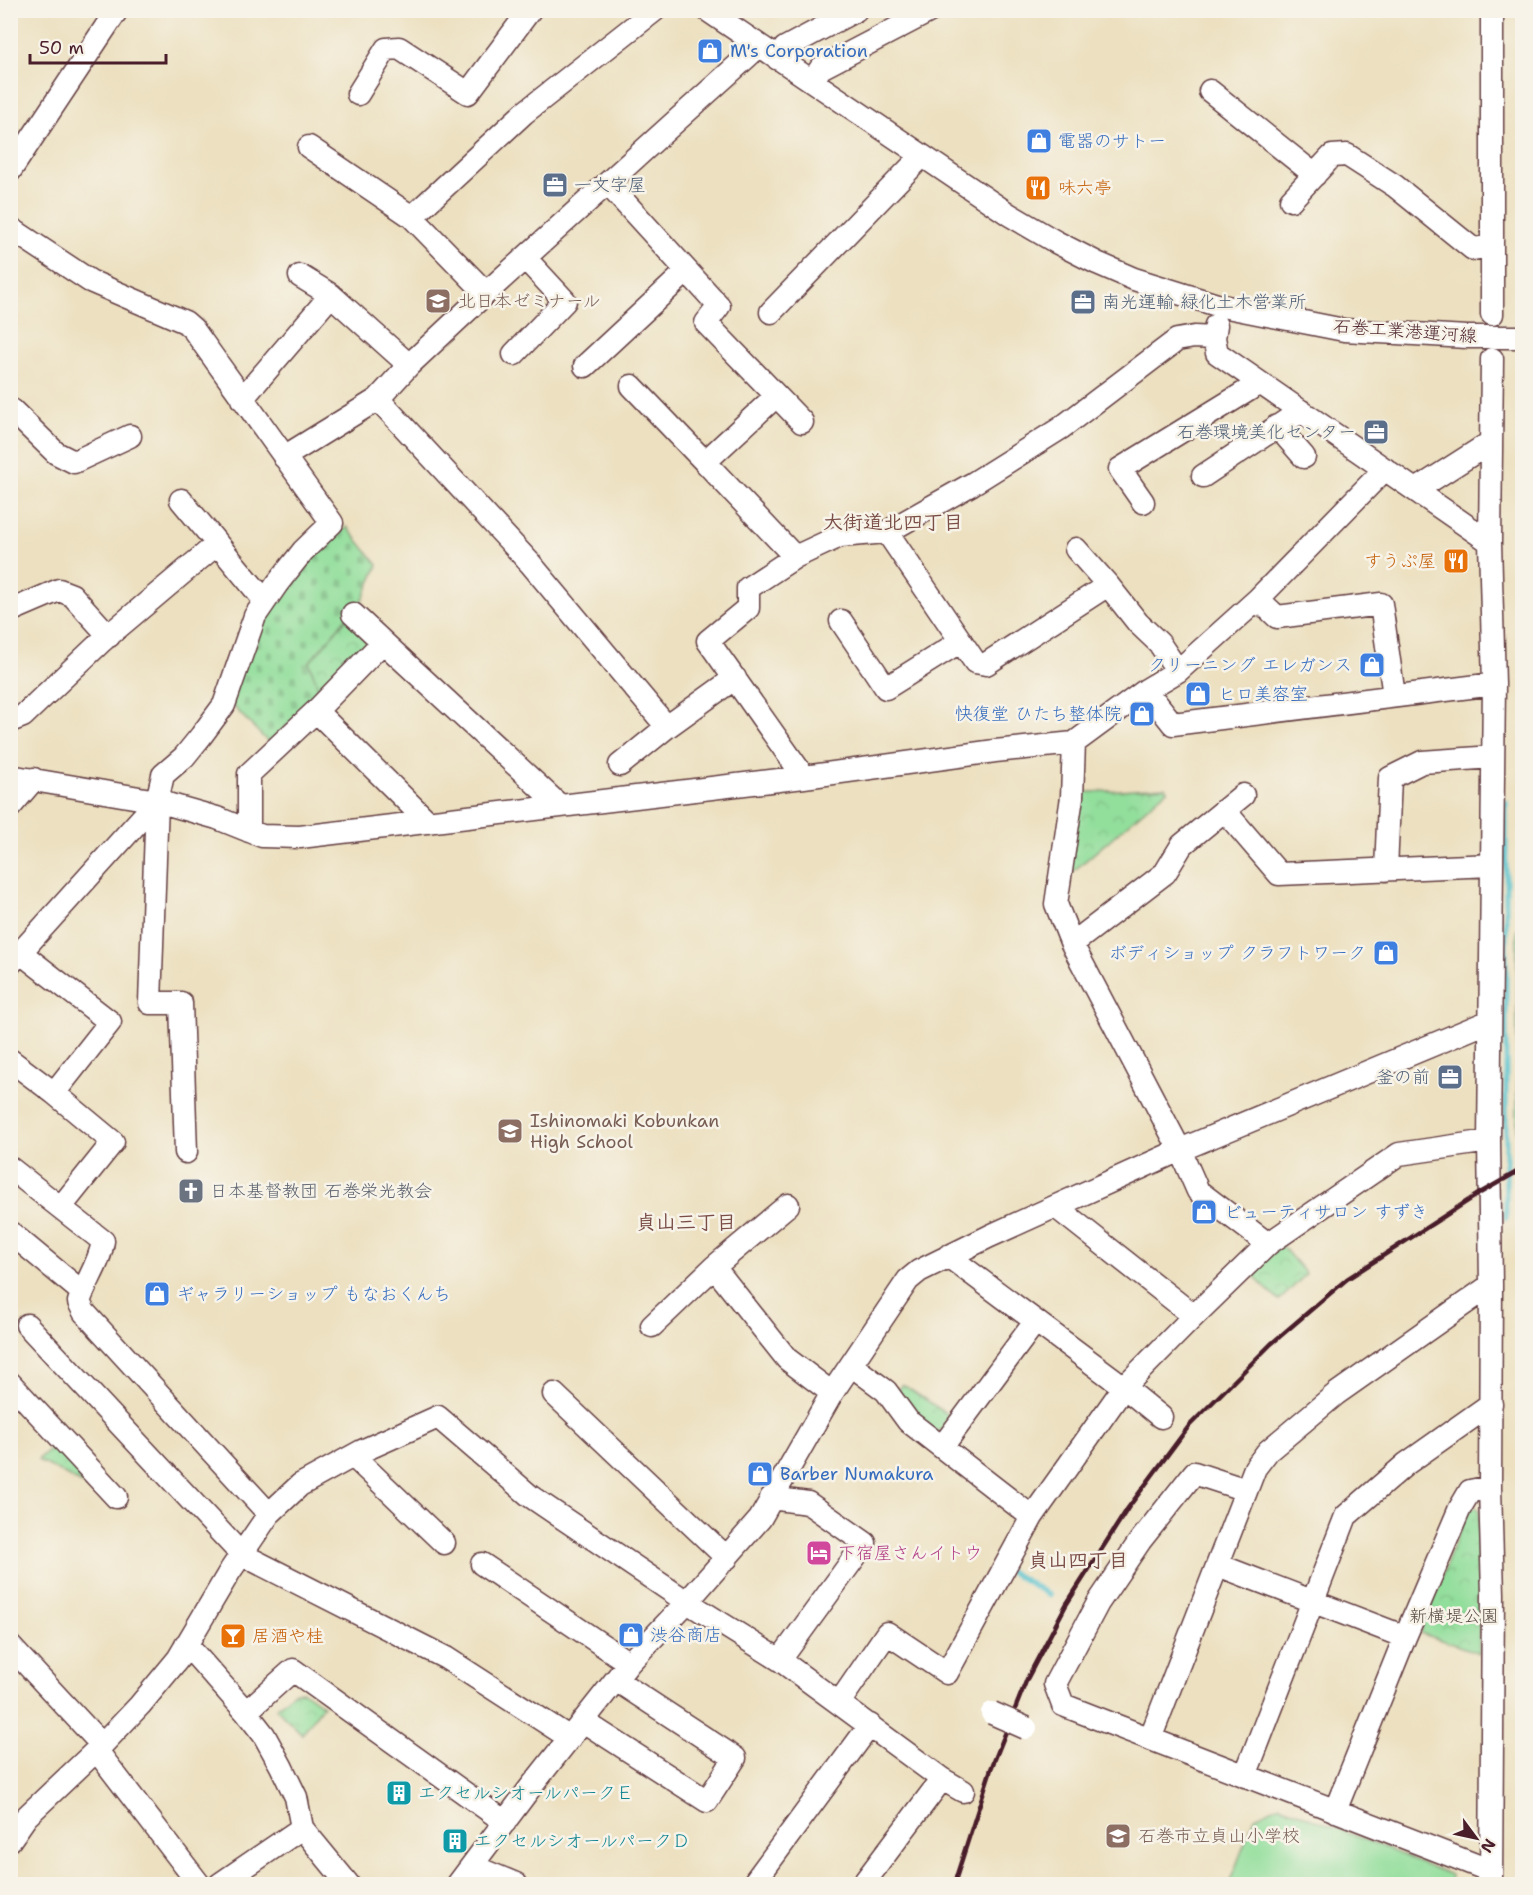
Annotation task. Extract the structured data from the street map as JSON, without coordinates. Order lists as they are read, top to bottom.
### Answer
{
  "streets": {
    "street": ["石巻工業港運河線"]
  },
  "districts": ["大街道北四丁目", "貞山三丁目", "貞山四丁目"],
  "parks": ["新横堤公園"],
  "places": {
    "shop": [
      "M's Corporation",
      "電器のサトー",
      "クリーニング エレガンス",
      "ヒロ美容室",
      "快復堂 ひたち整体院",
      "ボディショップ クラフトワーク",
      "ビューティサロン すずき",
      "ギャラリーショップ もなおくんち",
      "Barber Numakura",
      "渋谷商店"
    ],
    "office": [
      "一文字屋",
      "南光運輸 緑化土木営業所",
      "石巻環境美化センター",
      "釜の前"
    ],
    "restaurant": ["味六亭", "すうぷ屋"],
    "school or university": ["北日本ゼミナール", "Ishinomaki Kobunkan High School", "石巻市立貞山小学校"],
    "church": ["日本基督教団 石巻栄光教会"],
    "hotel": ["下宿屋さんイトウ"],
    "bar": ["居酒や桂"],
    "building": ["エクセルシオールパークＥ", "エクセルシオールパークＤ"]
  },
  "scale_bar": "50 m",
  "north": "bottom right"
}
